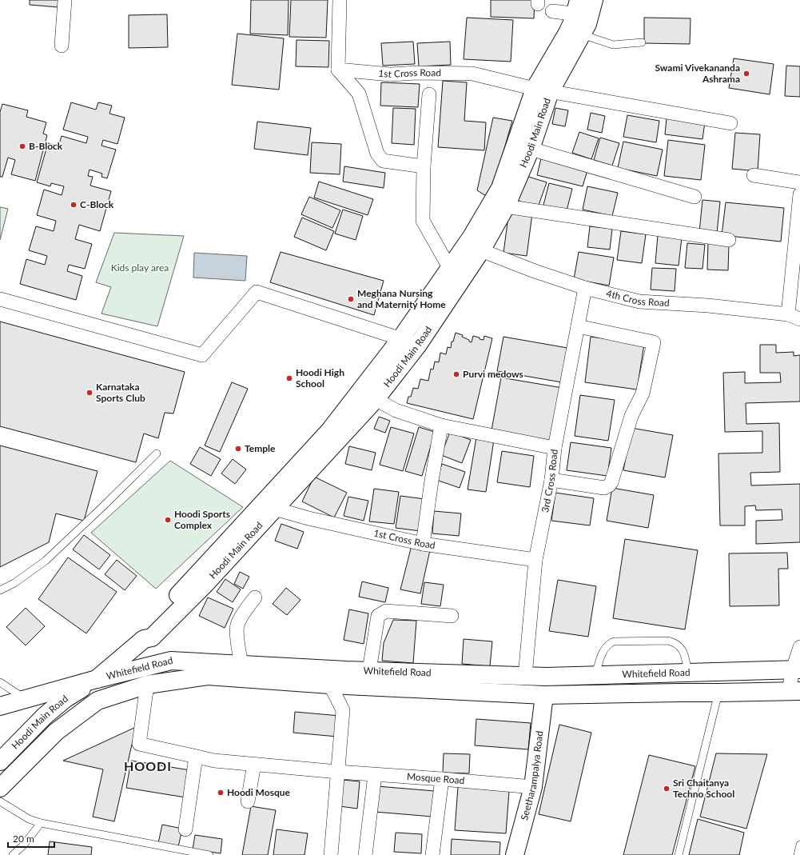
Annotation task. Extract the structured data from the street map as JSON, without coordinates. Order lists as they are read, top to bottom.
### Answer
{
  "streets": {
    "main road": ["Hoodi Main Road", "Whitefield Road", "Seetharampalya Road"],
    "street": [
      "1st Cross Road",
      "4th Cross Road",
      "3rd Cross Road",
      "Mosque Road"
    ]
  },
  "crossings": [
    ["1st Cross Road", "Hoodi Main Road"],
    ["1st Cross Road", "3rd Cross Road"],
    ["Hoodi Main Road", "4th Cross Road"],
    ["Hoodi Main Road", "Whitefield Road"],
    ["4th Cross Road", "3rd Cross Road"],
    ["3rd Cross Road", "Whitefield Road"],
    ["Whitefield Road", "Seetharampalya Road"],
    ["Whitefield Road", "Mosque Road"],
    ["Seetharampalya Road", "Mosque Road"]
  ],
  "districts": ["HOODI"],
  "parks": ["Kids play area"],
  "places": [
    "Swami Vivekananda Ashrama",
    "B-Block",
    "C-Block",
    "Meghana Nursing and Maternity Home",
    "Purvi medows",
    "Hoodi High School",
    "Karnataka Sports Club",
    "Temple",
    "Hoodi Sports Complex",
    "Sri Chaitanya Techno School",
    "Hoodi Mosque"
  ],
  "scale_bar": "20 m"
}
